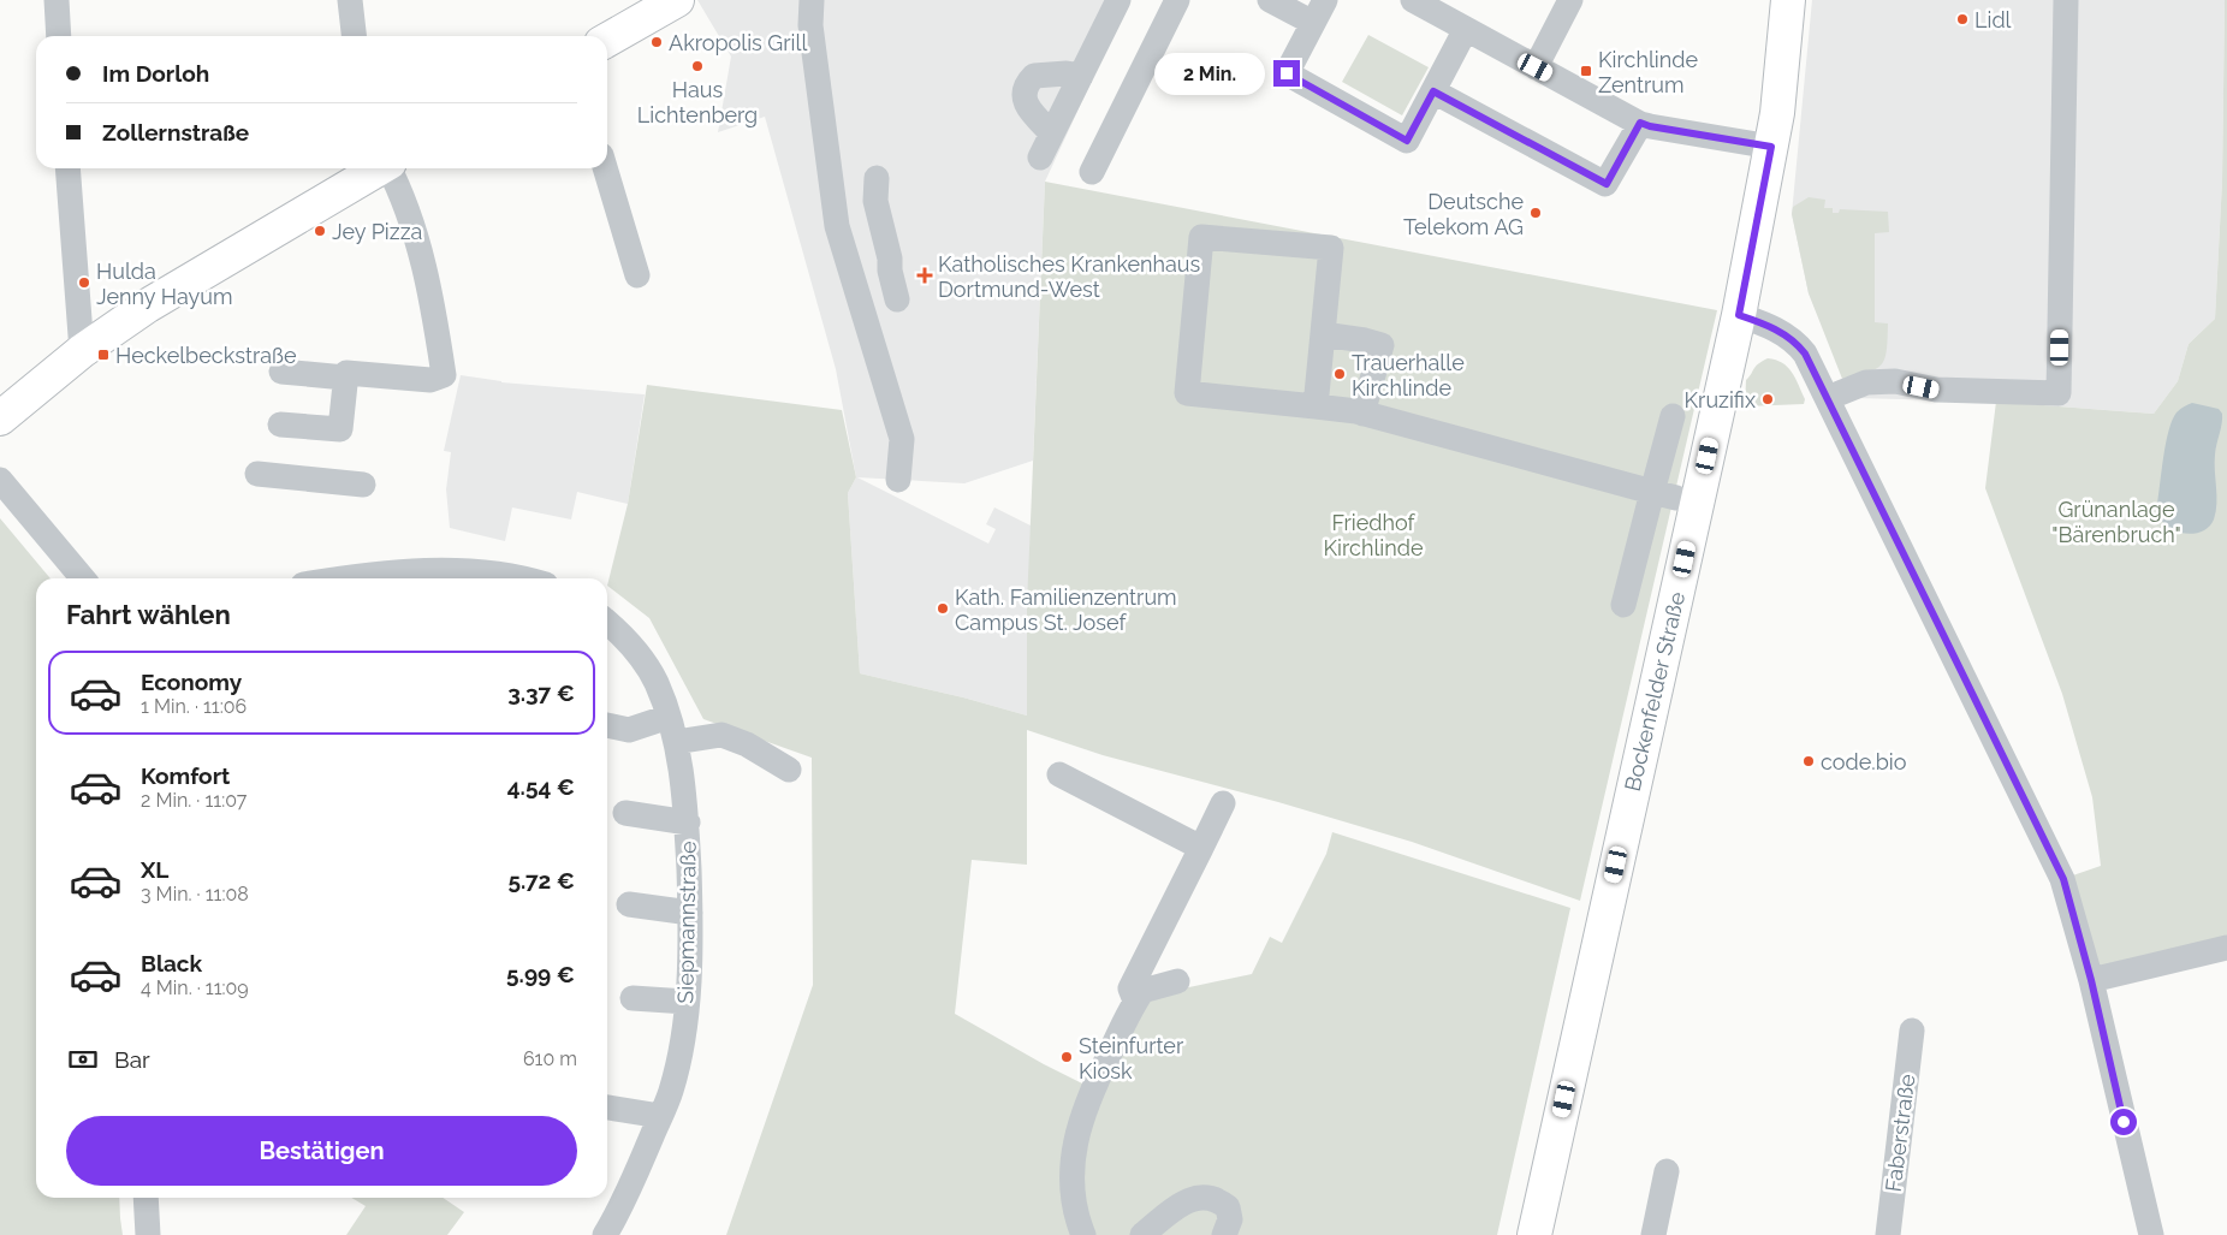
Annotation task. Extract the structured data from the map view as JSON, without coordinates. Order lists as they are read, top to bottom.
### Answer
{
  "streets": {
    "main road": ["Bockenfelder Straße"],
    "street": ["Siepmannstraße", "Faberstraße"]
  },
  "parks": ["Grünanlage \"Bärenbruch\"", "Friedhof Kirchlinde"],
  "places": {
    "other": [
      "Lidl",
      "Akropolis Grill",
      "Haus Lichtenberg",
      "Deutsche Telekom AG",
      "Jey Pizza",
      "Hulda Jenny Hayum",
      "Trauerhalle Kirchlinde",
      "Kruzifix",
      "Kath. Familienzentrum Campus St. Josef",
      "code.bio",
      "Steinfurter Kiosk"
    ],
    "transit": ["Kirchlinde Zentrum", "Heckelbeckstraße"],
    "health": ["Katholisches Krankenhaus Dortmund-West"]
  },
  "page": {
    "banner": ["Im Dorloh", "Zollernstraße"],
    "bubble": "2 Min.",
    "heading": "Fahrt wählen",
    "list": [
      {
        "name": "Economy",
        "note": "1 Min. · 11:06",
        "value": "3.37 €"
      },
      {
        "name": "Komfort",
        "note": "2 Min. · 11:07",
        "value": "4.54 €"
      },
      {
        "name": "XL",
        "note": "3 Min. · 11:08",
        "value": "5.72 €"
      },
      {
        "name": "Black",
        "note": "4 Min. · 11:09",
        "value": "5.99 €"
      }
    ],
    "pay": ["Bar", "610 m"],
    "buttons": "Bestätigen"
  }
}
